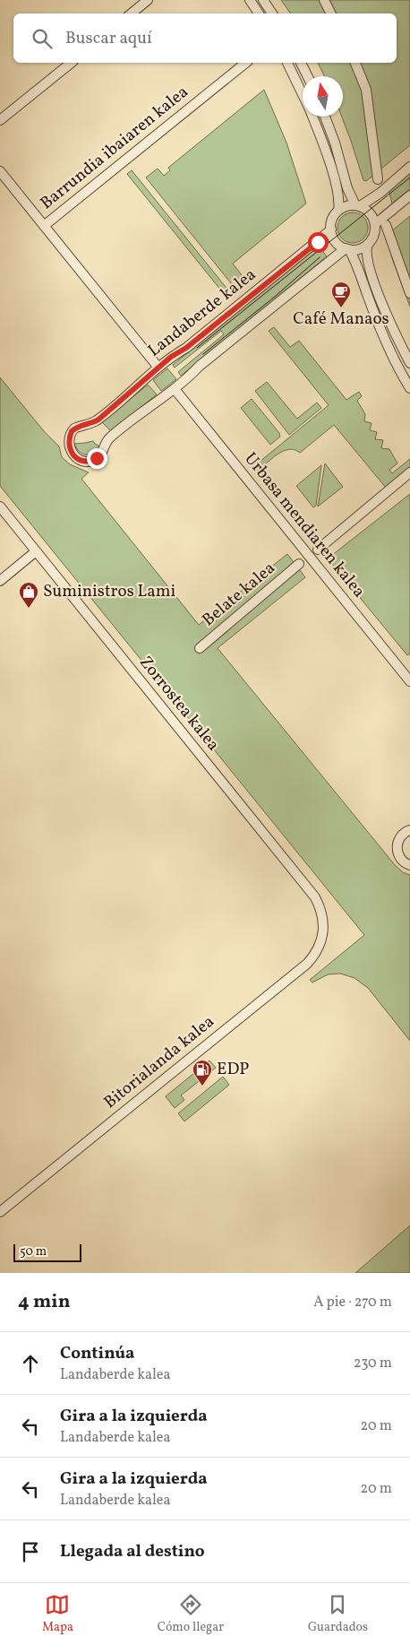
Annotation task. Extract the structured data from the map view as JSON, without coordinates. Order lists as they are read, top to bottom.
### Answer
{
  "streets": {
    "street": [
      "Barrundia ibaiaren kalea",
      "Landaberde kalea",
      "Urbasa mendiaren kalea",
      "Belate kalea",
      "Zorrostea kalea",
      "Bitorialanda kalea"
    ]
  },
  "crossings": [
    ["Landaberde kalea", "Urbasa mendiaren kalea"],
    ["Zorrostea kalea", "Bitorialanda kalea"]
  ],
  "places": {
    "cafe": ["Café Manaos"],
    "shop": ["Suministros Lami"],
    "fuel station": ["EDP"]
  },
  "scale_bar": "50 m",
  "north": "top",
  "page": {
    "search": "Buscar aquí",
    "scale": "50 m",
    "heading": ["4 min", "A pie · 270 m"],
    "list": [
      ["Continúa", "Landaberde kalea", "230 m"],
      ["Gira a la izquierda", "Landaberde kalea", "20 m"],
      ["Gira a la izquierda", "Landaberde kalea", "20 m"],
      "Llegada al destino"
    ],
    "nav": ["Mapa", "Cómo llegar", "Guardados"]
  }
}
